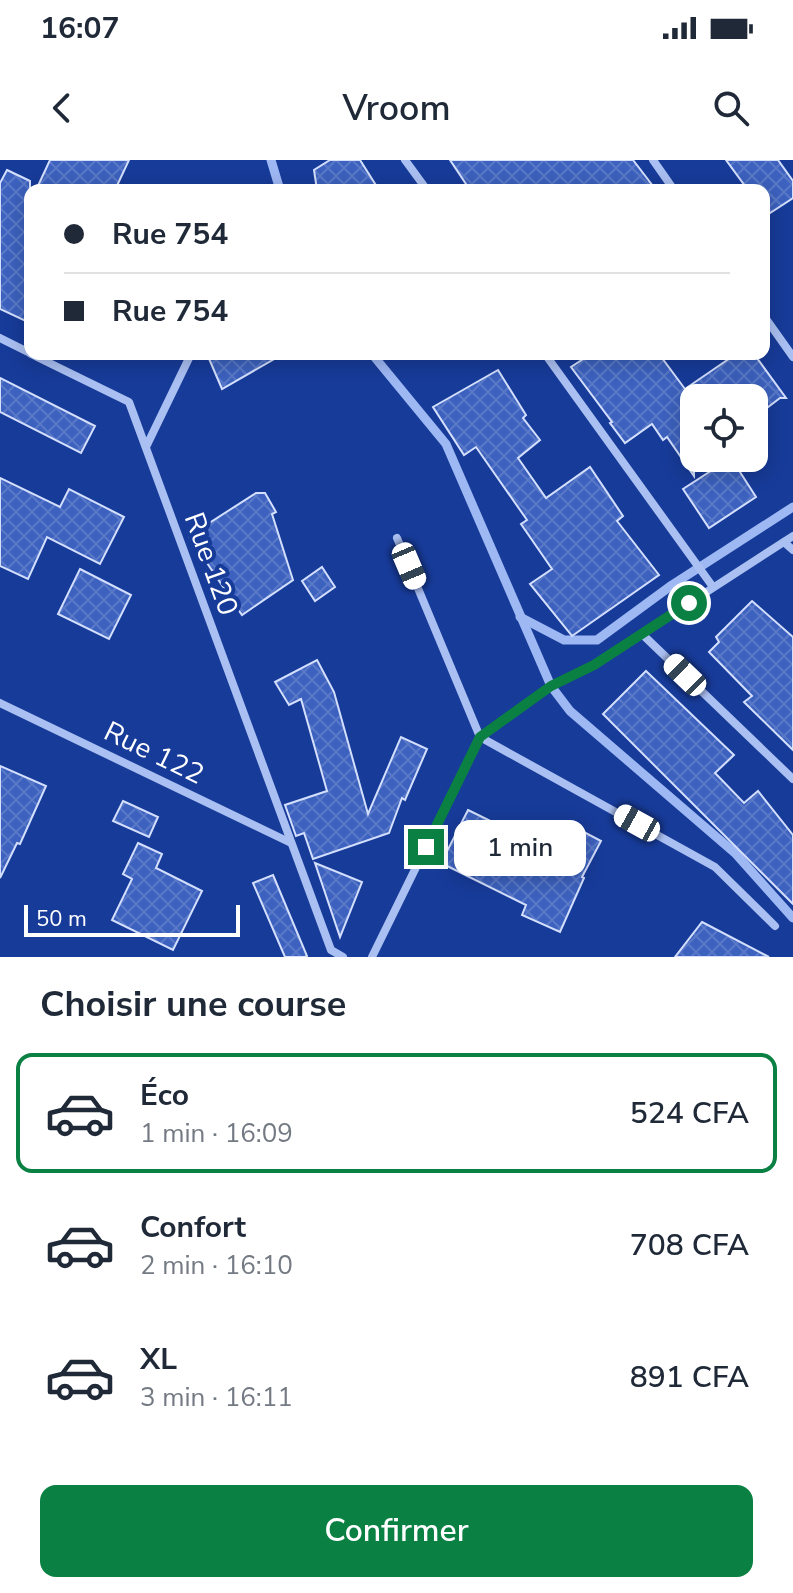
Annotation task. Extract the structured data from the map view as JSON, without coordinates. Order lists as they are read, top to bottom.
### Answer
{
  "streets": {
    "street": ["Rue 120", "Rue 122"]
  },
  "crossings": [
    ["Rue 120", "Rue 122"]
  ],
  "scale_bar": "50 m",
  "page": {
    "status": "16:07",
    "header": "Vroom",
    "banner": ["Rue 754", "Rue 754"],
    "bubble": "1 min",
    "scale": "50 m",
    "heading": "Choisir une course",
    "list": [
      {
        "name": "Éco",
        "note": "1 min · 16:09",
        "value": "524 CFA"
      },
      {
        "name": "Confort",
        "note": "2 min · 16:10",
        "value": "708 CFA"
      },
      {
        "name": "XL",
        "note": "3 min · 16:11",
        "value": "891 CFA"
      }
    ],
    "buttons": "Confirmer"
  }
}
